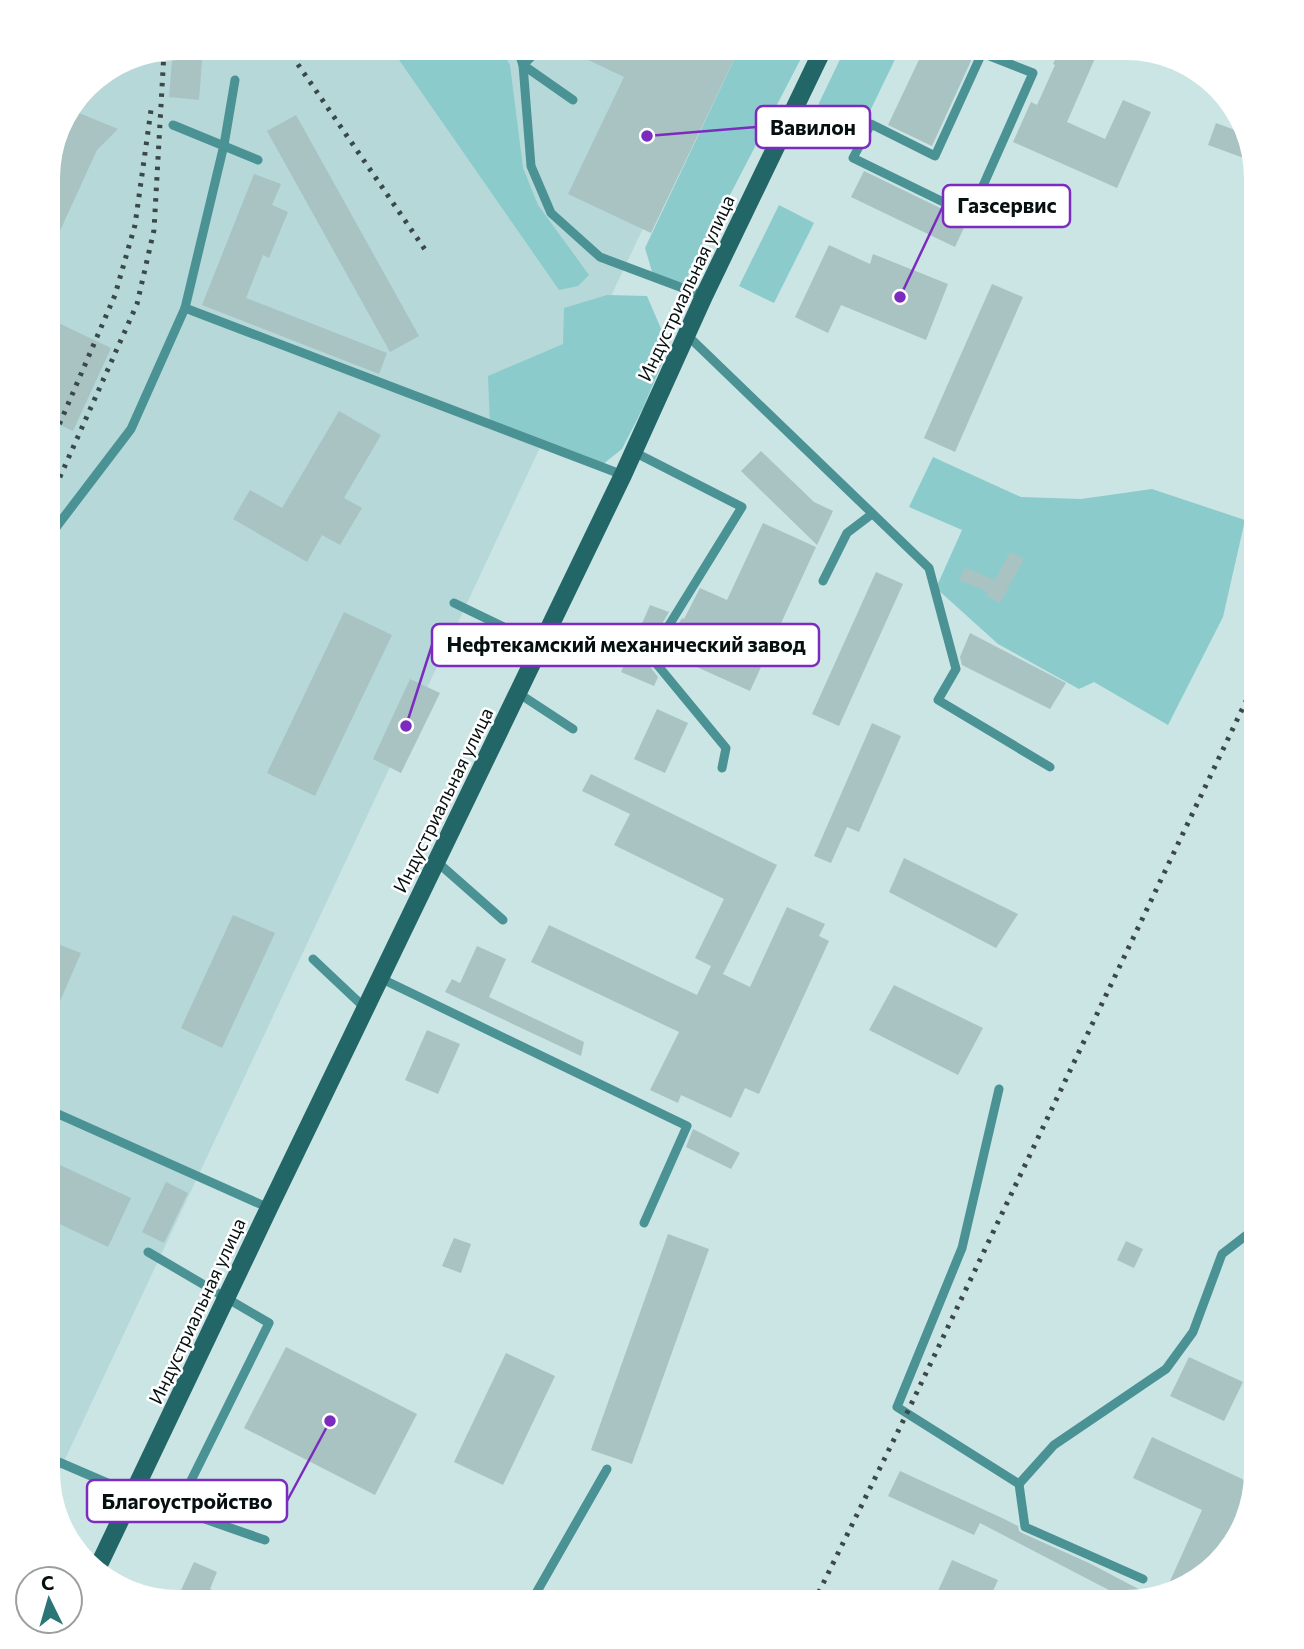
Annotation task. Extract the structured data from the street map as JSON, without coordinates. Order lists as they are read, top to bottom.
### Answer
{
  "streets": {
    "main road": ["Индустриальная улица"]
  },
  "places": [
    "Вавилон",
    "Газсервис",
    "Нефтекамский механический завод",
    "Благоустройство"
  ],
  "north": "top"
}
